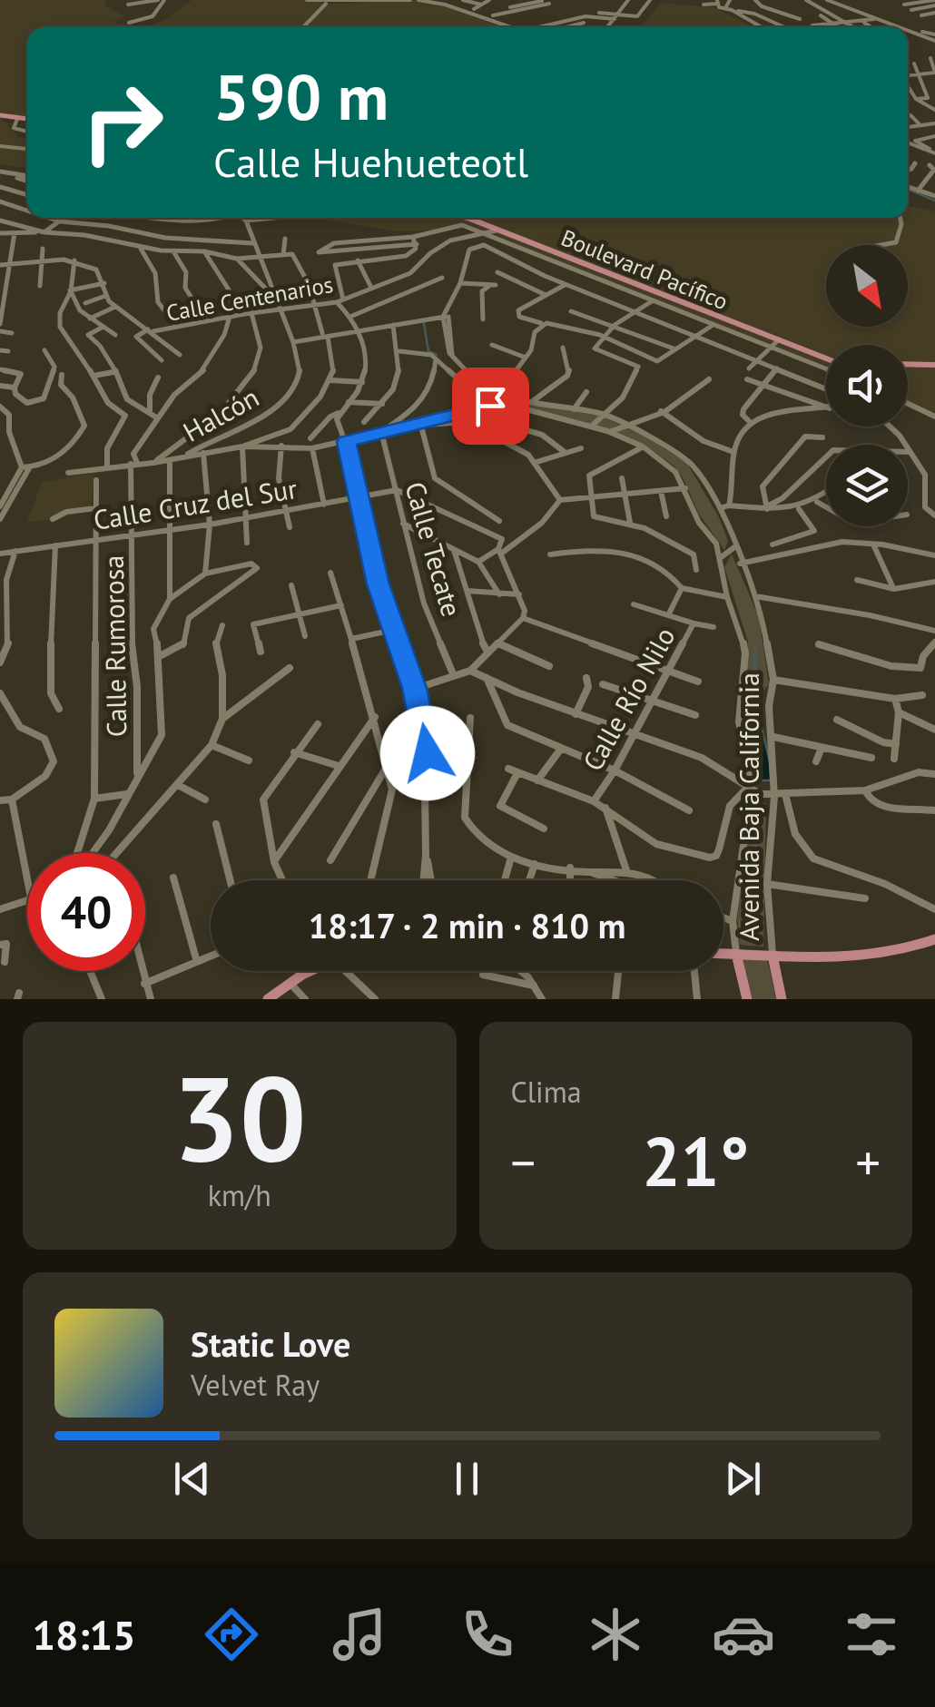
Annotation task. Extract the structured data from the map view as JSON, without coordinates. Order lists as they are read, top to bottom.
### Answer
{
  "streets": {
    "main road": ["Boulevard Pacífico", "Avenida Baja California"],
    "street": [
      "Calle Centenarios",
      "Halcón",
      "Calle Cruz del Sur",
      "Calle Tecate",
      "Calle Rumorosa",
      "Calle Río Nilo"
    ]
  },
  "crossings": [
    ["Boulevard Pacífico", "Calle Centenarios"],
    ["Calle Centenarios", "Halcón"],
    ["Calle Cruz del Sur", "Calle Tecate"],
    ["Calle Cruz del Sur", "Calle Rumorosa"]
  ],
  "north": "bottom right",
  "page": {
    "turn": ["590 m", "Calle Huehueteotl"],
    "limit": "40",
    "trip": "18:17 · 2 min · 810 m",
    "tile": [
      ["30", "km/h"],
      "Clima"
    ],
    "heat": ["−", "21°", "+"],
    "song": ["Static Love", "Velvet Ray"],
    "tabs": "18:15"
  }
}
